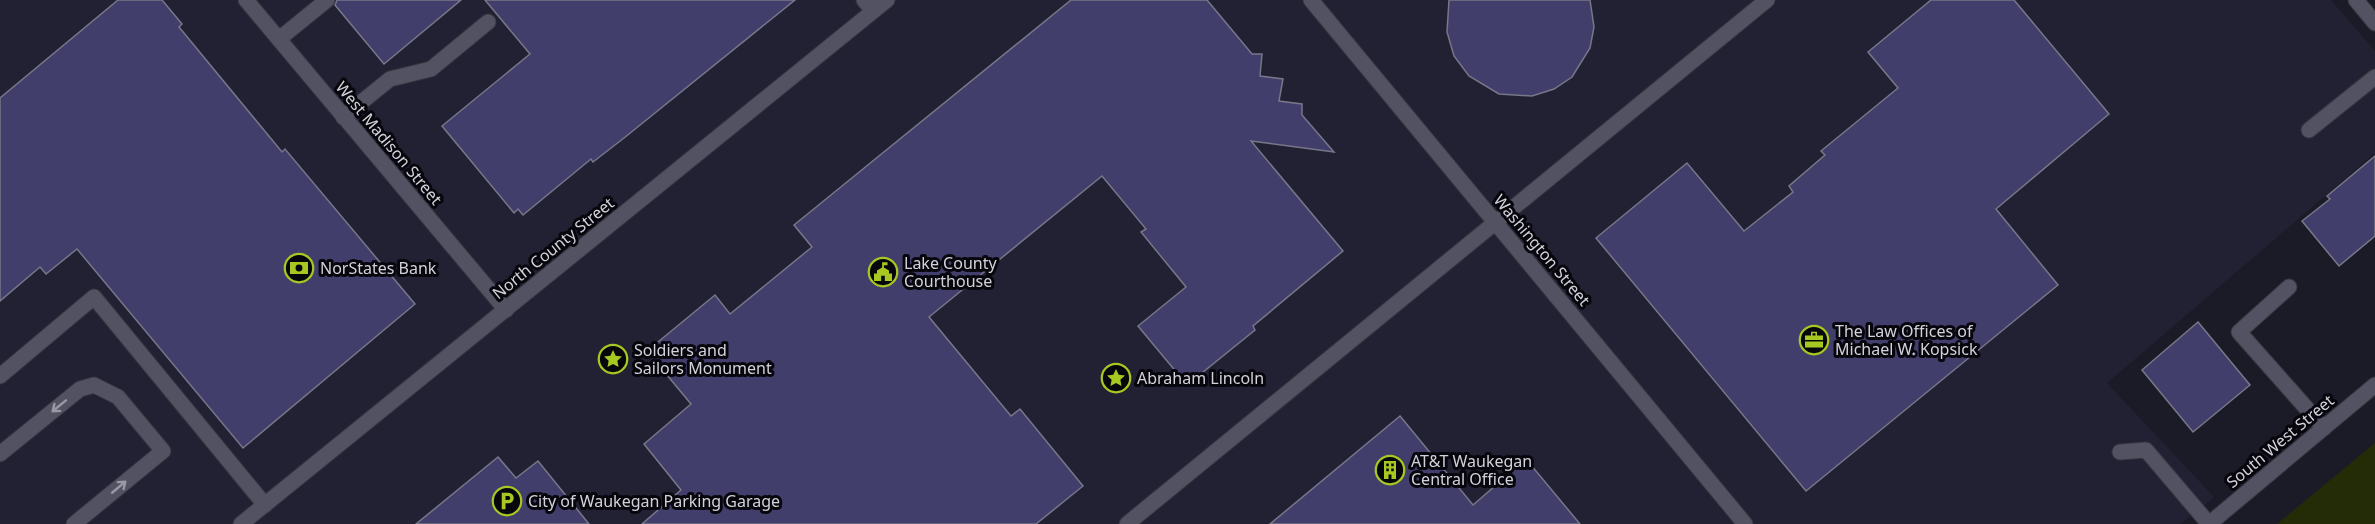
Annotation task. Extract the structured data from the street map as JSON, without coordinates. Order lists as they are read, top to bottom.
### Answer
{
  "streets": {
    "street": [
      "West Madison Street",
      "North County Street",
      "Washington Street",
      "South West Street"
    ]
  },
  "crossings": [
    ["West Madison Street", "North County Street"]
  ],
  "places": {
    "bank": ["NorStates Bank"],
    "public building": ["Lake County Courthouse"],
    "office": ["The Law Offices of Michael W. Kopsick"],
    "place": ["Soldiers and Sailors Monument", "Abraham Lincoln"],
    "building": ["AT&T Waukegan Central Office"],
    "parking": ["City of Waukegan Parking Garage"]
  }
}
